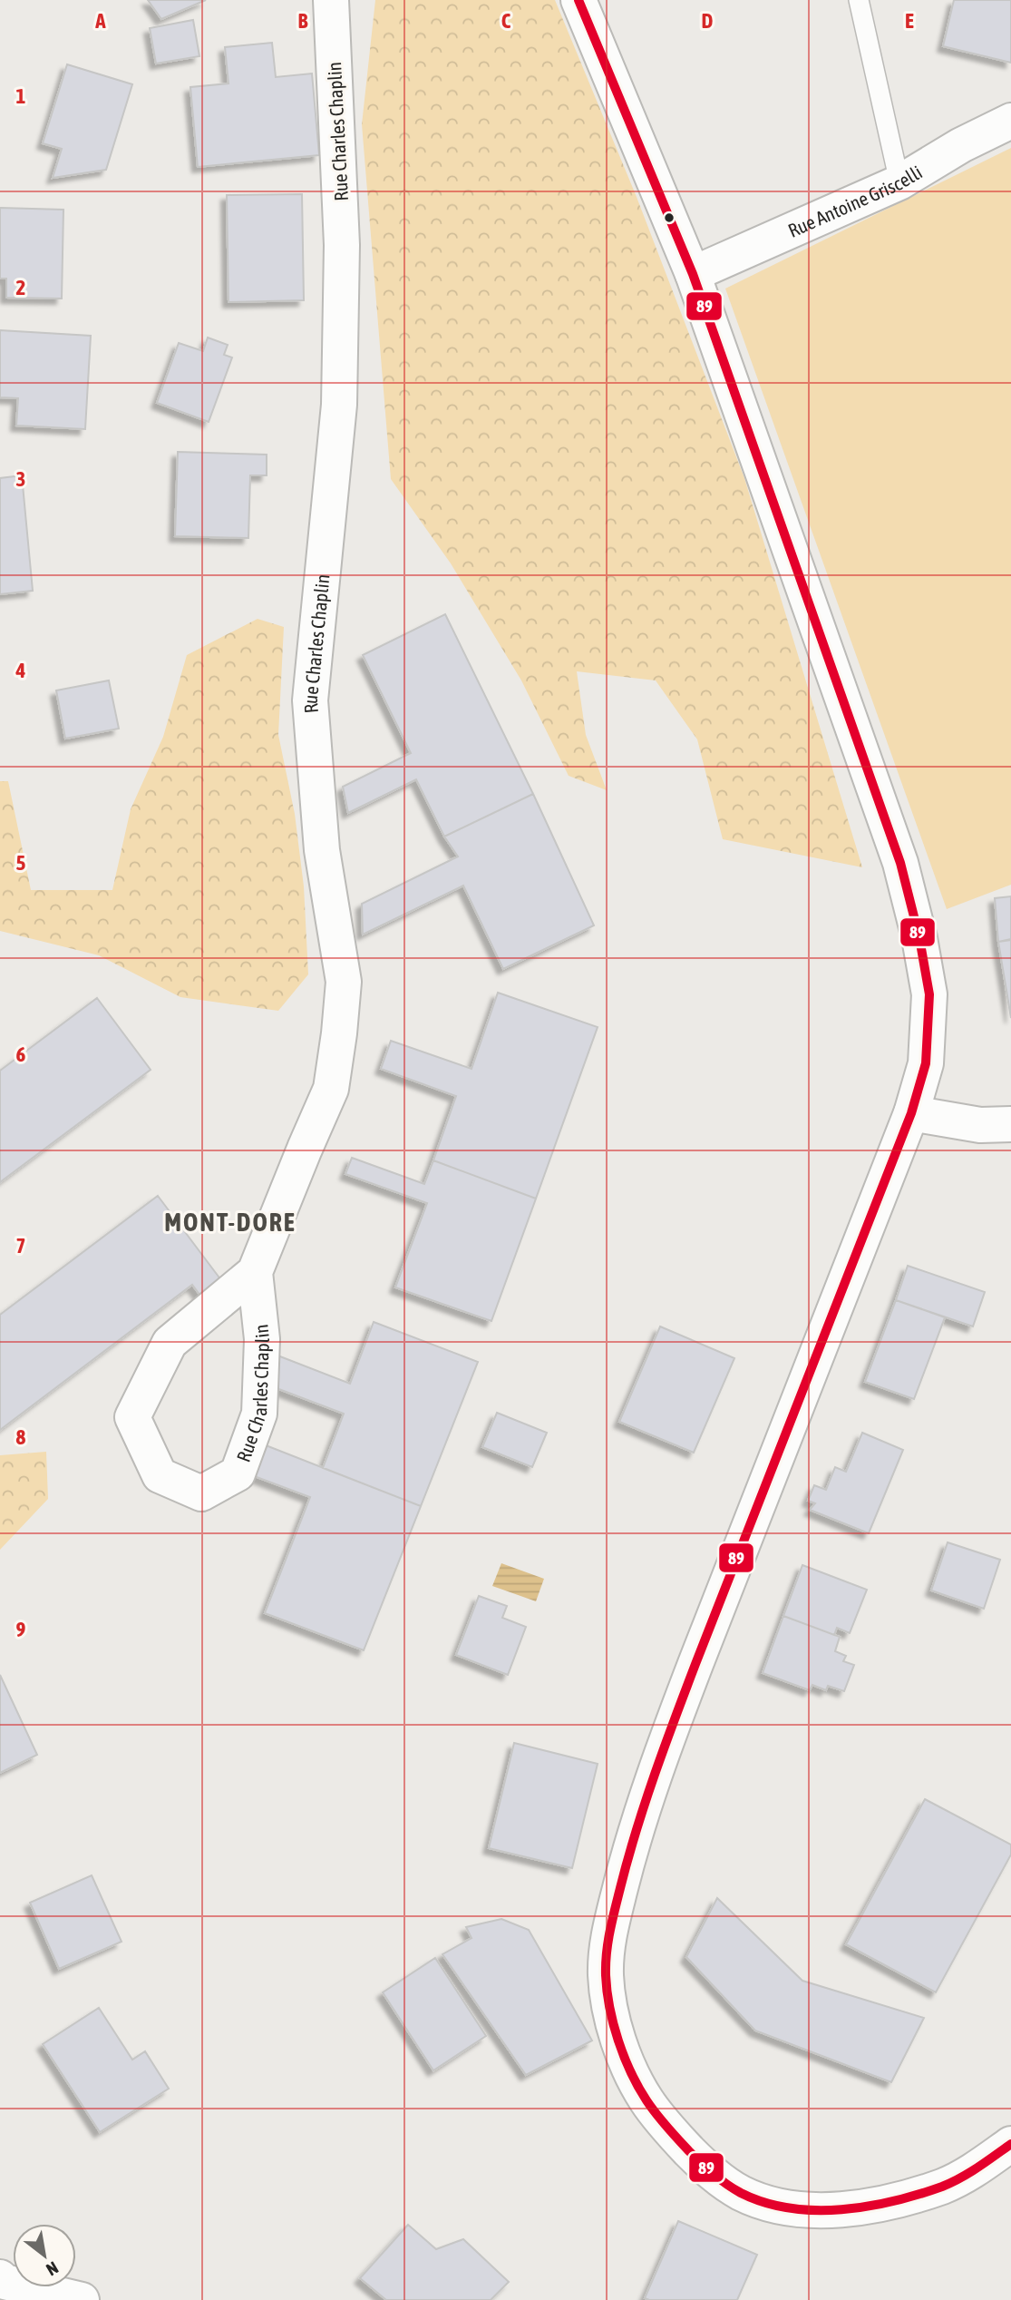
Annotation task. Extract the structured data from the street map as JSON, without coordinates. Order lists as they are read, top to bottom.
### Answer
{
  "streets": {
    "street": ["Rue Charles Chaplin", "Rue Antoine Griscelli"]
  },
  "districts": ["MONT-DORE"],
  "lines": ["transit line 89"],
  "north": "bottom right",
  "grid": {
    "columns": [
      "A",
      "B",
      "C",
      "D",
      "E"
    ],
    "rows": [
      "1",
      "2",
      "3",
      "4",
      "5",
      "6",
      "7",
      "8",
      "9"
    ]
  }
}
